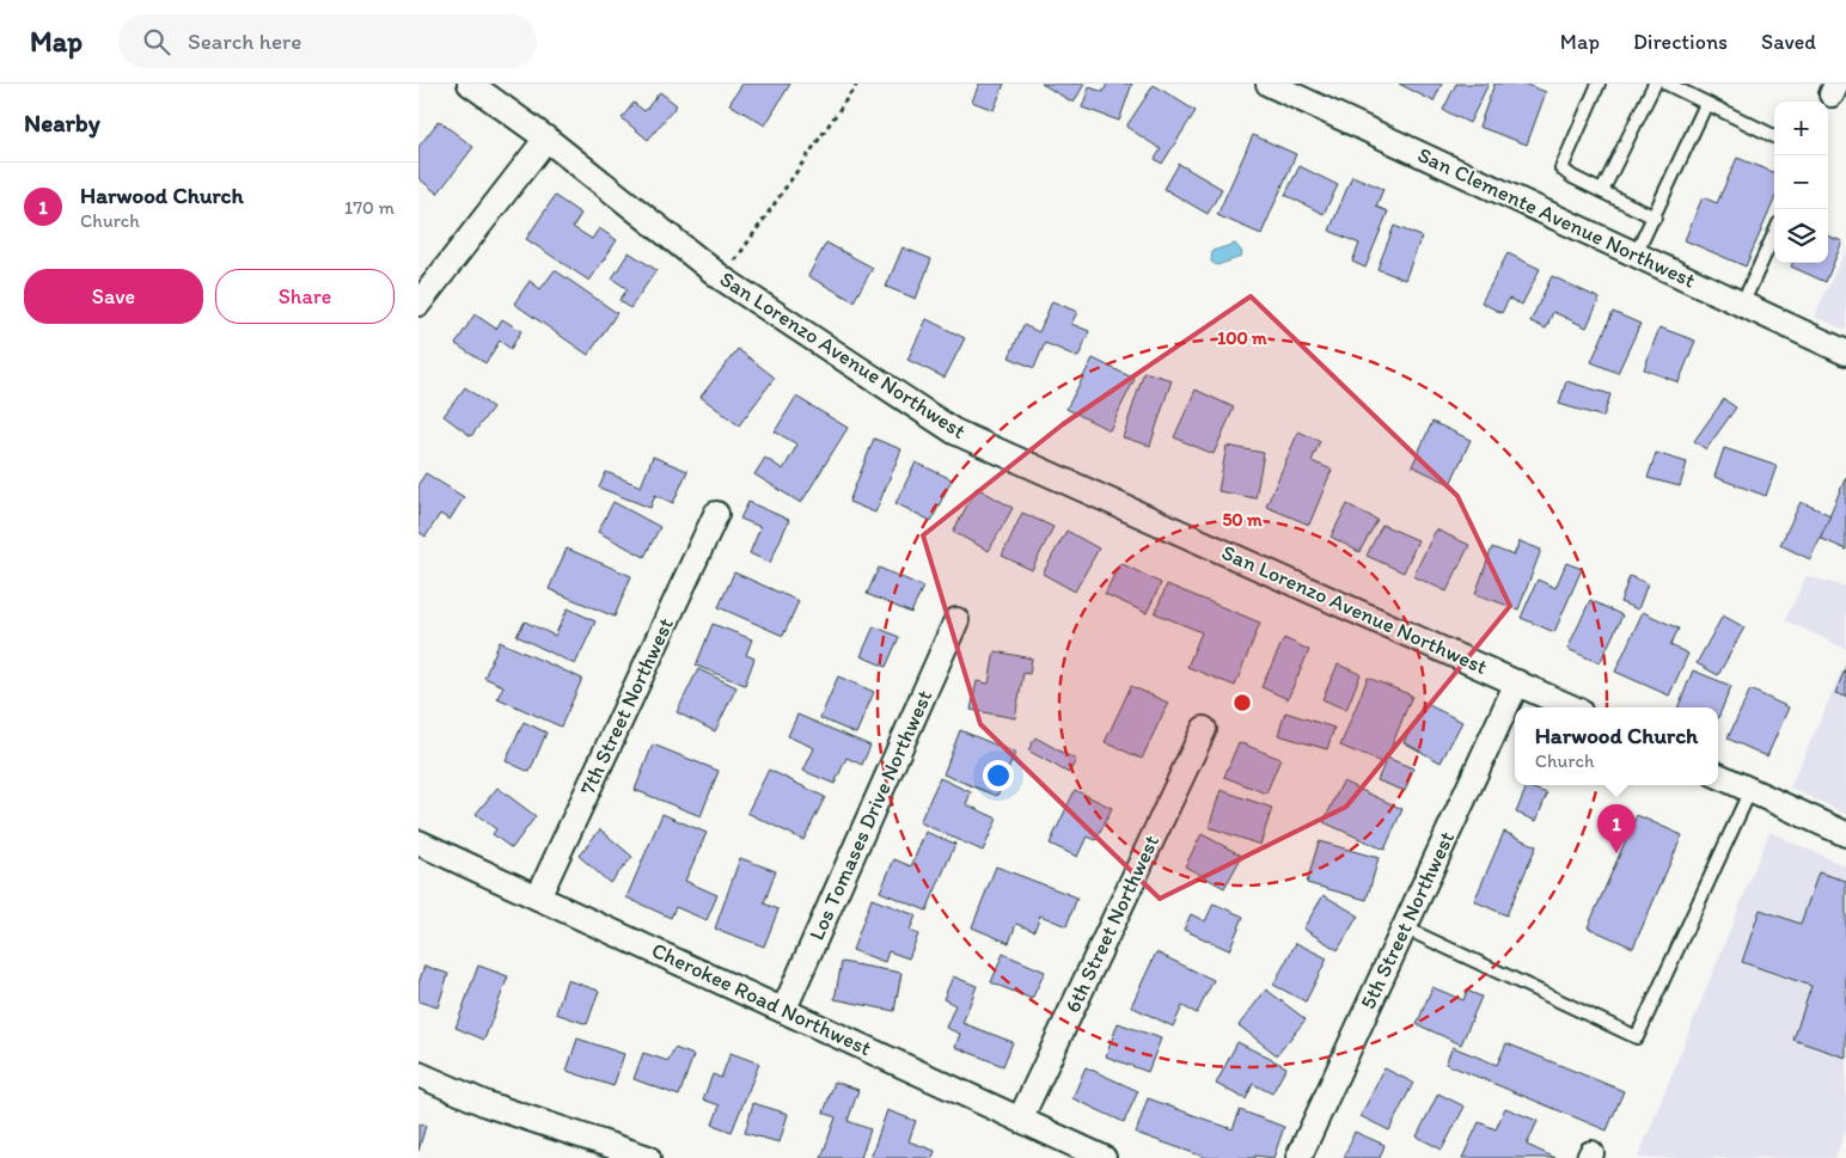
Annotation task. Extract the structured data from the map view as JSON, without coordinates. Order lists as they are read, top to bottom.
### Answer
{
  "streets": {
    "street": [
      "San Clemente Avenue Northwest",
      "San Lorenzo Avenue Northwest",
      "7th Street Northwest",
      "Los Tomases Drive Northwest",
      "5th Street Northwest",
      "6th Street Northwest",
      "Cherokee Road Northwest"
    ]
  },
  "crossings": [
    ["San Lorenzo Avenue Northwest", "5th Street Northwest"],
    ["7th Street Northwest", "Cherokee Road Northwest"],
    ["Los Tomases Drive Northwest", "Cherokee Road Northwest"],
    ["6th Street Northwest", "Cherokee Road Northwest"]
  ],
  "page": {
    "header": "Map",
    "search": "Search here",
    "nav": ["Map", "Directions", "Saved"],
    "heading": "Nearby",
    "map_buttons": ["+", "−"],
    "list": [
      {
        "mark": "1",
        "name": "Harwood Church",
        "note": "Church",
        "value": "170 m"
      }
    ],
    "buttons": ["Save", "Share"],
    "popup": ["Harwood Church", "Church"],
    "pins": "1"
  },
  "rings": ["100 m", "50 m"]
}
